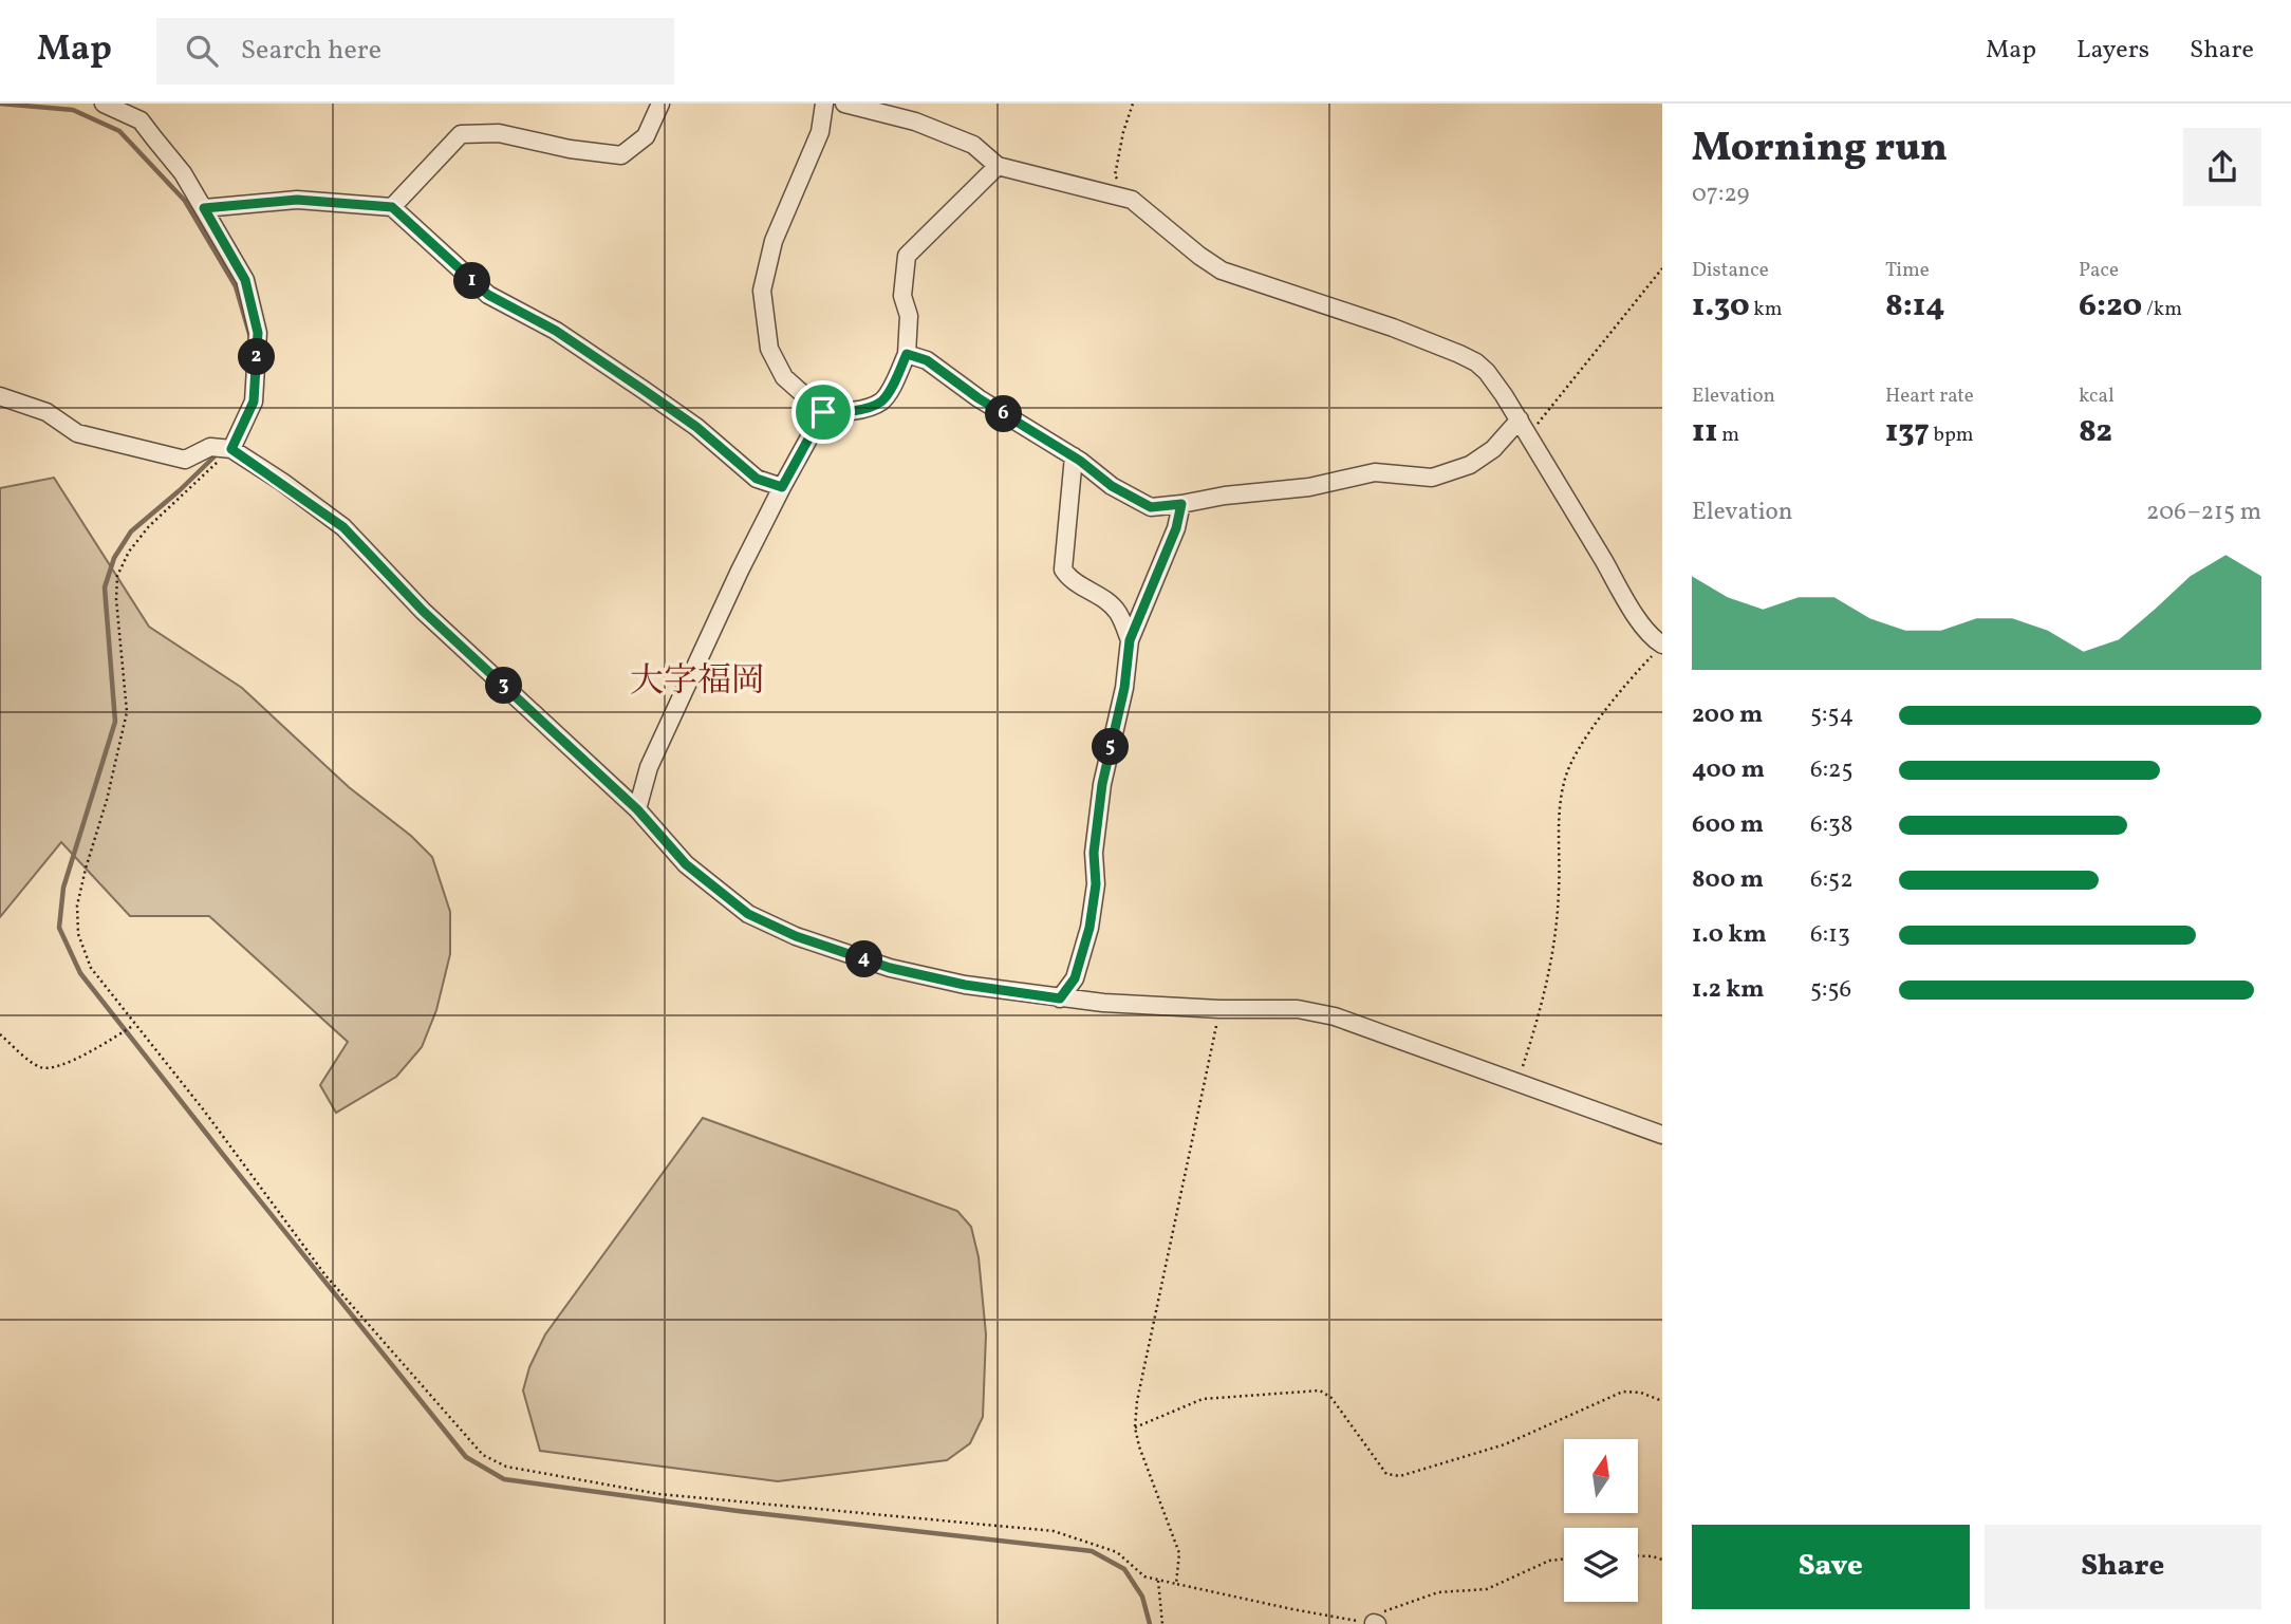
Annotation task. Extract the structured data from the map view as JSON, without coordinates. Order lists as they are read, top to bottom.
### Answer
{
  "districts": ["大字福岡"],
  "north": "top",
  "page": {
    "header": "Map",
    "search": "Search here",
    "nav": ["Map", "Layers", "Share"],
    "heading": ["Morning run", "07:29"],
    "stats": [
      ["Distance", "1.30 km"],
      ["Time", "8:14"],
      ["Pace", "6:20 /km"],
      ["Elevation", "11 m"],
      ["Heart rate", "137 bpm"],
      ["kcal", "82"]
    ],
    "pins": [
      "1",
      "2",
      "6",
      "3",
      "5",
      "4"
    ],
    "chart": ["Elevation", "206–215 m"],
    "list": [
      {
        "name": "200 m",
        "note": "5:54"
      },
      {
        "name": "400 m",
        "note": "6:25"
      },
      {
        "name": "600 m",
        "note": "6:38"
      },
      {
        "name": "800 m",
        "note": "6:52"
      },
      {
        "name": "1.0 km",
        "note": "6:13"
      },
      {
        "name": "1.2 km",
        "note": "5:56"
      }
    ],
    "buttons": ["Save", "Share"]
  }
}
